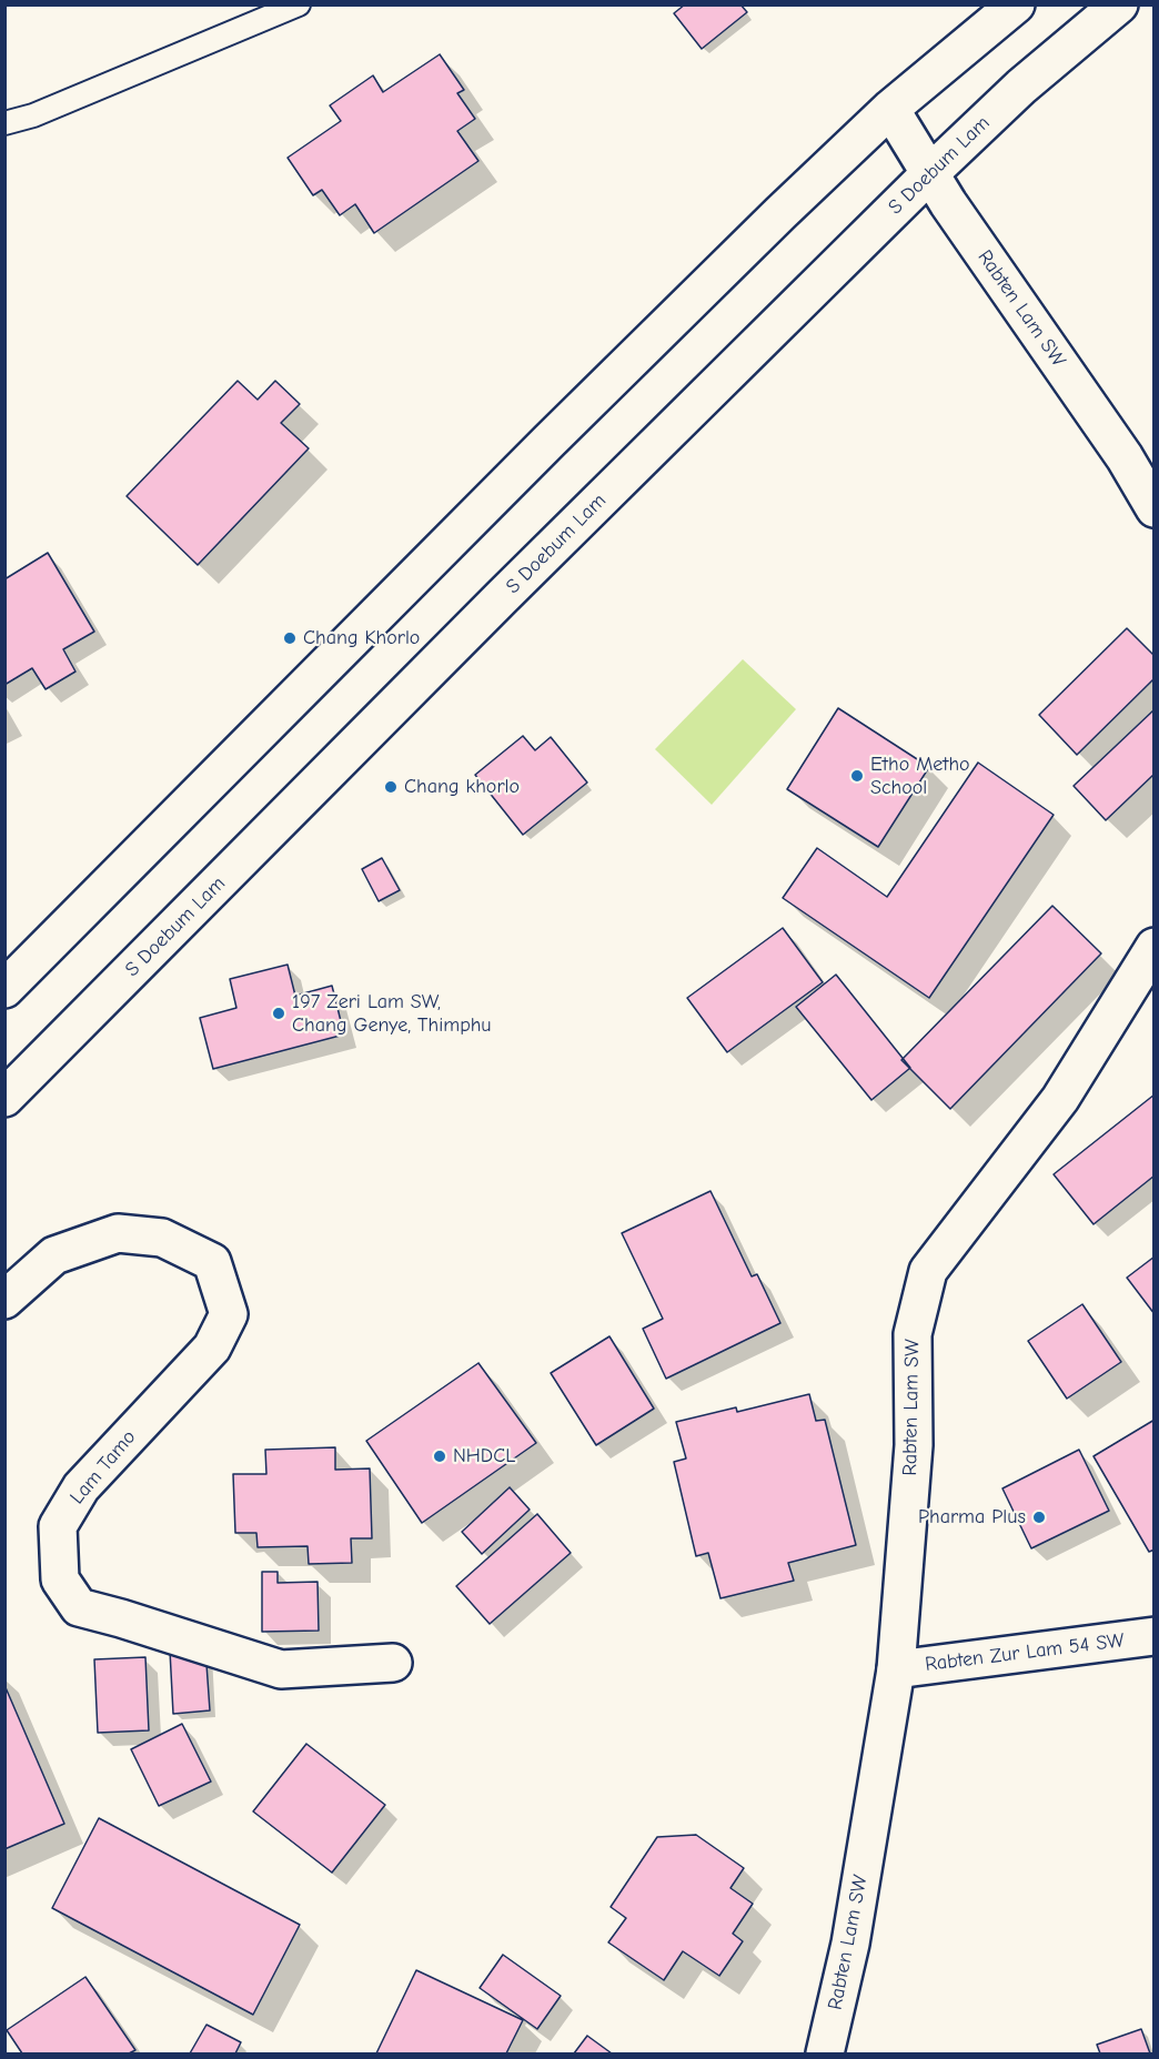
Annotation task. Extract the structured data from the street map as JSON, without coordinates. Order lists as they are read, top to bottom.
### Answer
{
  "streets": {
    "main road": [
      "S Doebum Lam",
      "Rabten Lam SW",
      "Lam Tamo",
      "Rabten Zur Lam 54 SW"
    ]
  },
  "crossings": [
    ["S Doebum Lam", "Rabten Lam SW"],
    ["Rabten Lam SW", "Rabten Zur Lam 54 SW"]
  ],
  "places": [
    "Chang Khorlo",
    "Etho Metho School",
    "Chang khorlo",
    "197 Zeri Lam SW, Chang Genye, Thimphu",
    "NHDCL",
    "Pharma Plus"
  ]
}
